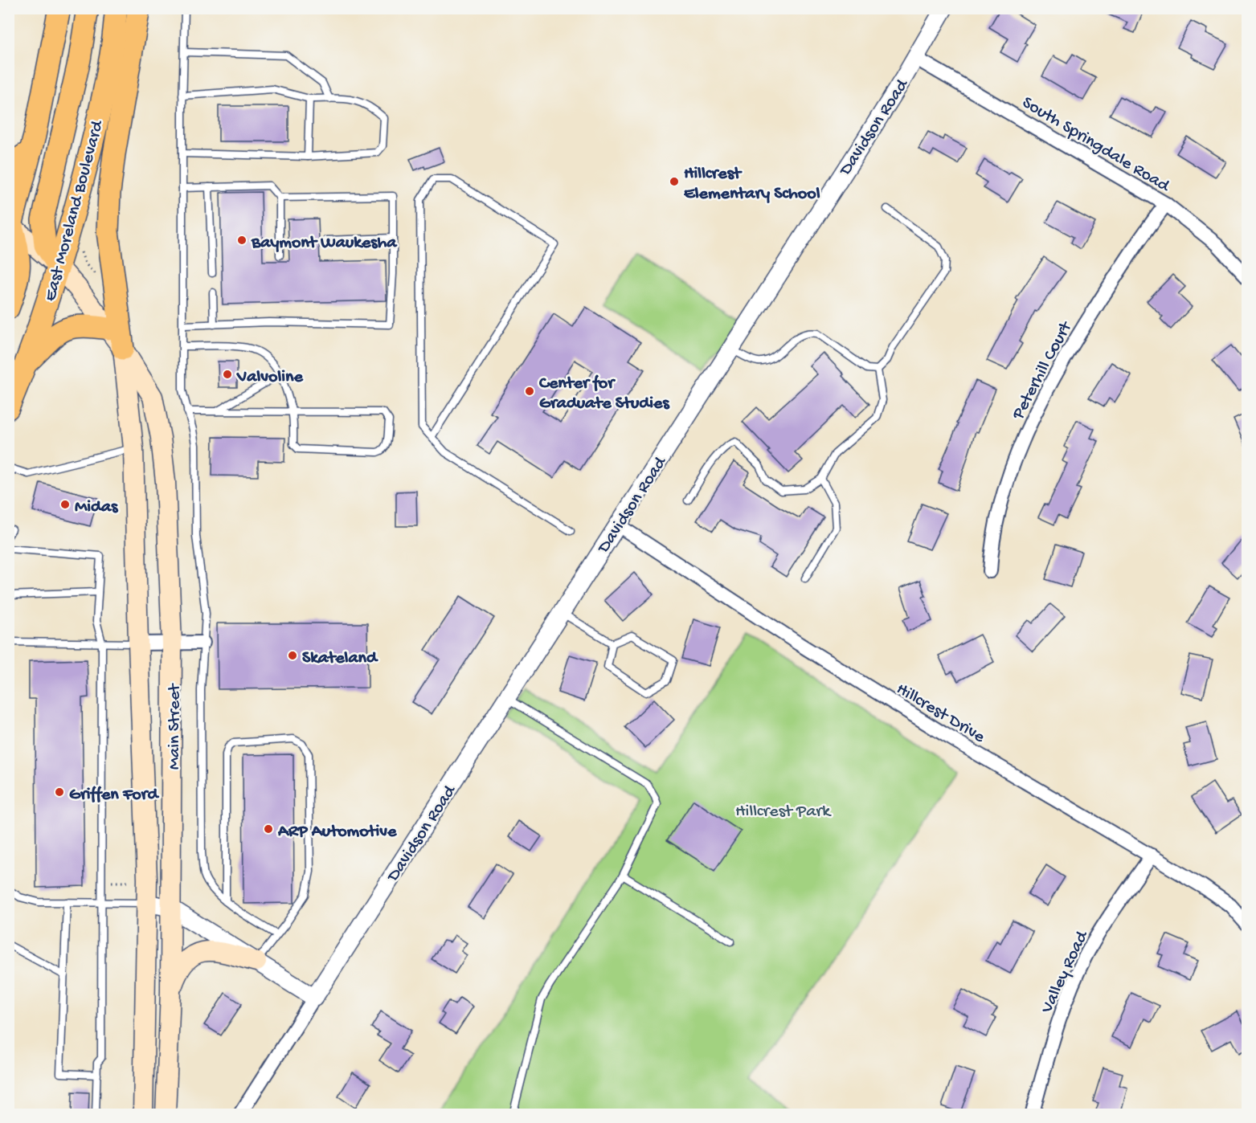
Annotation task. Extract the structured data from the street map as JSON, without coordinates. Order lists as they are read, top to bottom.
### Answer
{
  "streets": {
    "main road": ["East Moreland Boulevard", "Main Street"],
    "street": [
      "Davidson Road",
      "South Springdale Road",
      "Peterhill Court",
      "Hillcrest Drive",
      "Valley Road"
    ]
  },
  "crossings": [
    ["Davidson Road", "South Springdale Road"],
    ["Davidson Road", "Hillcrest Drive"],
    ["South Springdale Road", "Peterhill Court"],
    ["East Moreland Boulevard", "Main Street"],
    ["Hillcrest Drive", "Valley Road"]
  ],
  "parks": ["Hillcrest Park"],
  "places": [
    "Hillcrest Elementary School",
    "Baymont Waukesha",
    "Valvoline",
    "Center for Graduate Studies",
    "Midas",
    "Skateland",
    "Griffen Ford",
    "ARP Automotive"
  ]
}
